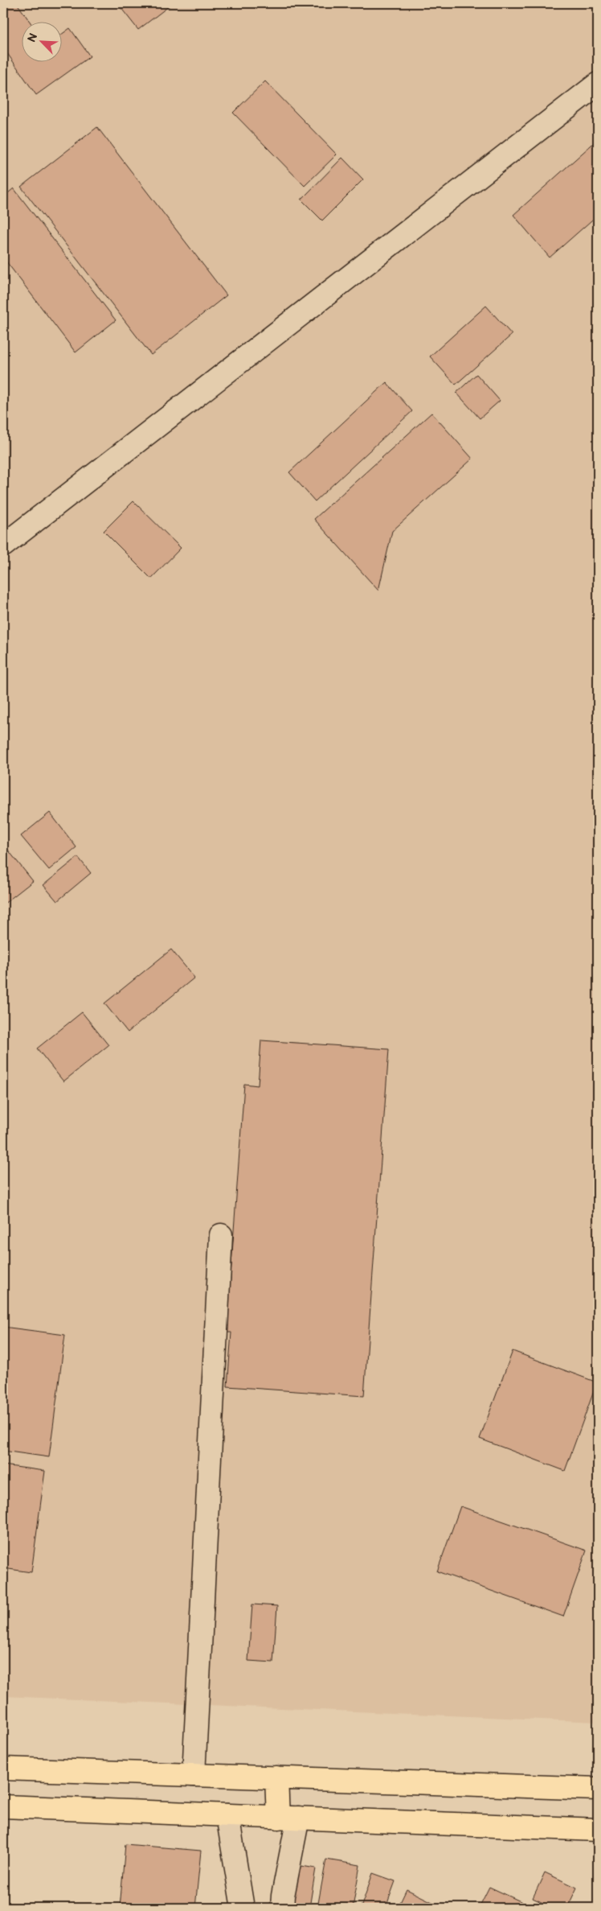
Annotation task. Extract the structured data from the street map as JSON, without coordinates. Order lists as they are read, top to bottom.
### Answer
{
  "north": "top left"
}
